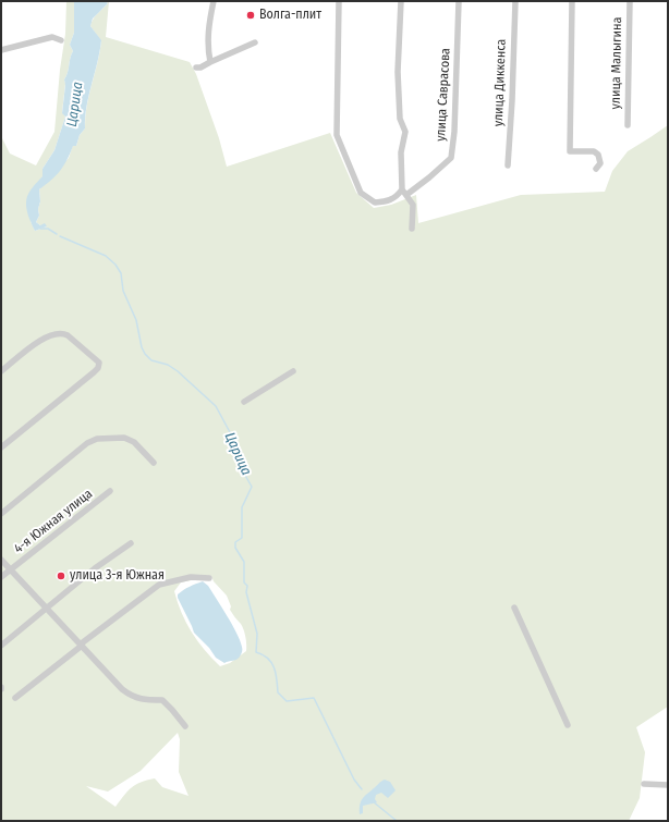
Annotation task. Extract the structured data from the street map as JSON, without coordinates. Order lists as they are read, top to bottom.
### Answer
{
  "streets": {
    "street": [
      "улица Малыгина",
      "улица Диккенса",
      "улица Саврасова",
      "4-я Южная улица"
    ]
  },
  "water": ["Царица"],
  "places": ["Волга-плит", "улица 3-я Южная"]
}
